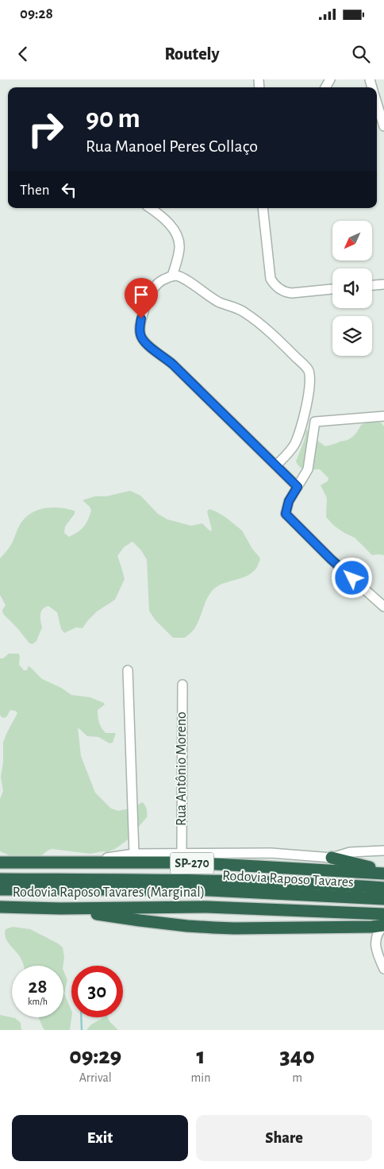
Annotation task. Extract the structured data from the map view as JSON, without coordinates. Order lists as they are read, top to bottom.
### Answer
{
  "streets": {
    "highway": ["SP-270", "Rodovia Raposo Tavares", "Rodovia Raposo Tavares (Marginal)"],
    "street": ["Rua Antônio Moreno"]
  },
  "north": "bottom left",
  "page": {
    "status": "09:28",
    "header": "Routely",
    "turn": ["90 m", "Rua Manoel Peres Collaço"],
    "then": "Then",
    "speed": "28 km/h",
    "limit": "30",
    "eta": [
      "09:29",
      "Arrival",
      "1",
      "min",
      "340",
      "m"
    ],
    "buttons": ["Exit", "Share"]
  }
}
